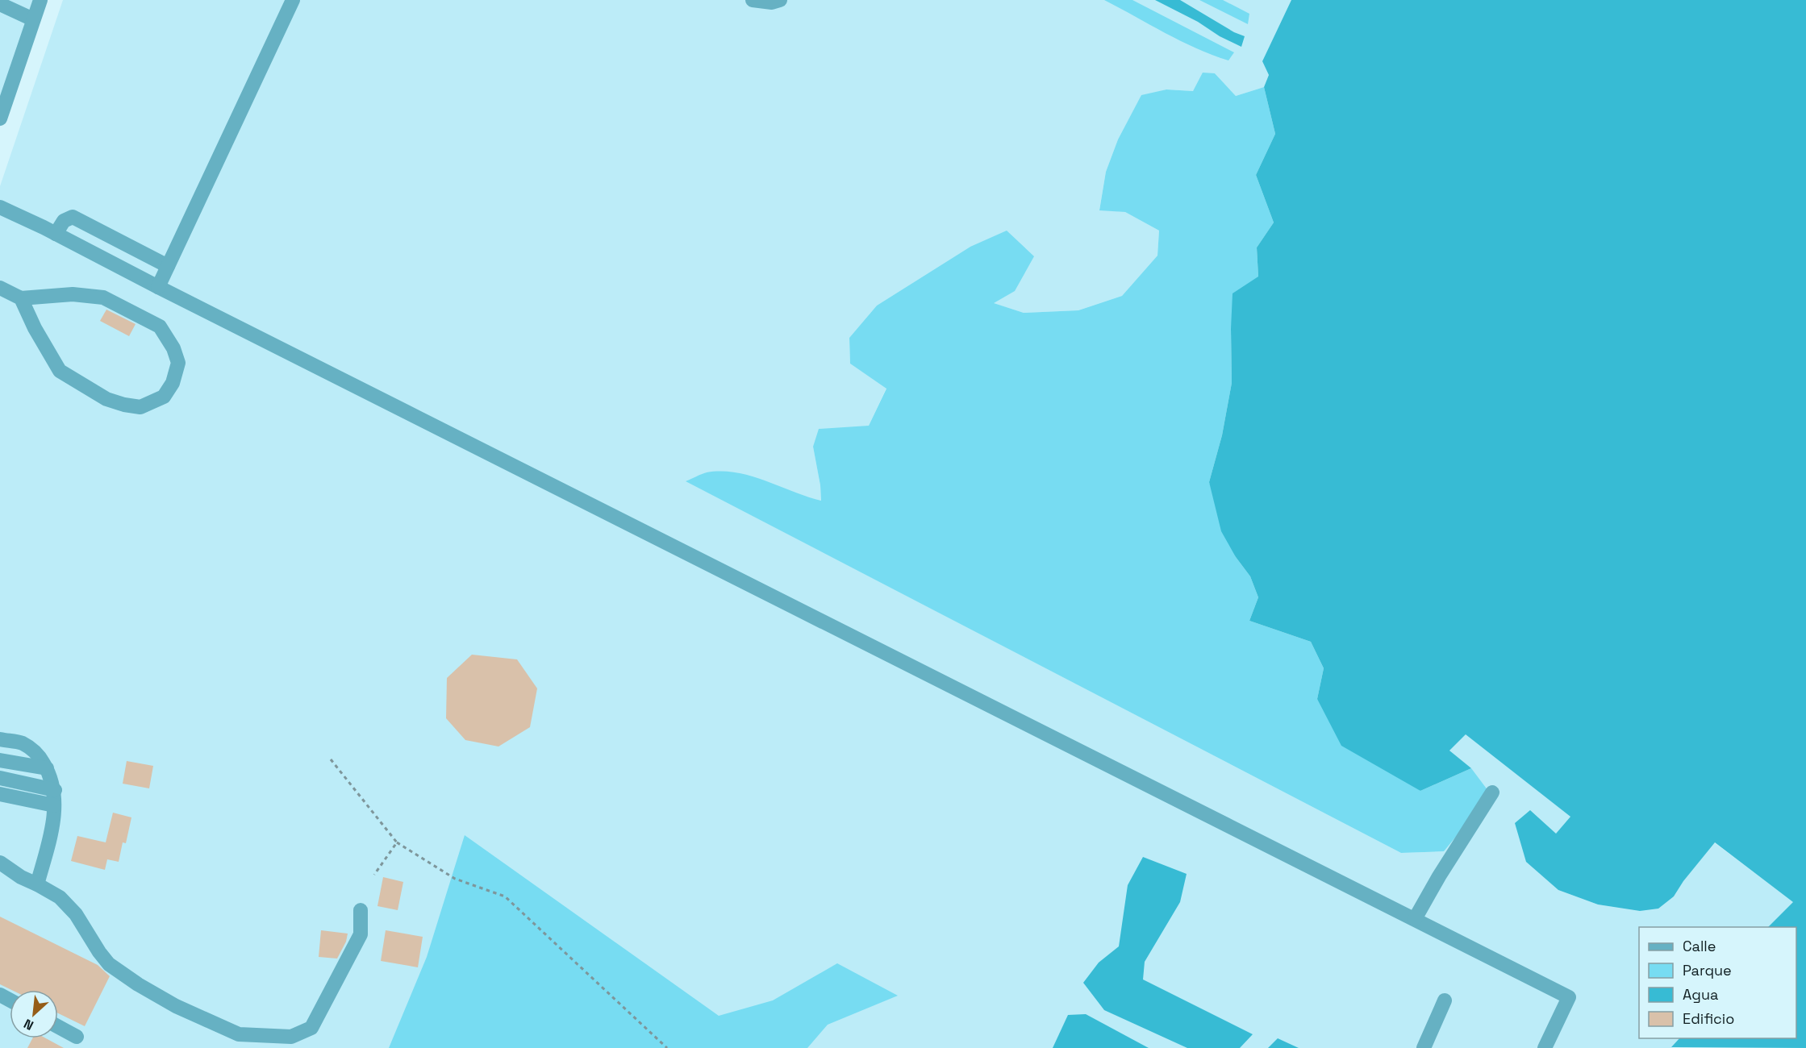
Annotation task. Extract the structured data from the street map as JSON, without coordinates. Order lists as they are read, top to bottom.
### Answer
{
  "legend": [
    "Calle",
    "Parque",
    "Agua",
    "Edificio"
  ],
  "north": "bottom left"
}
